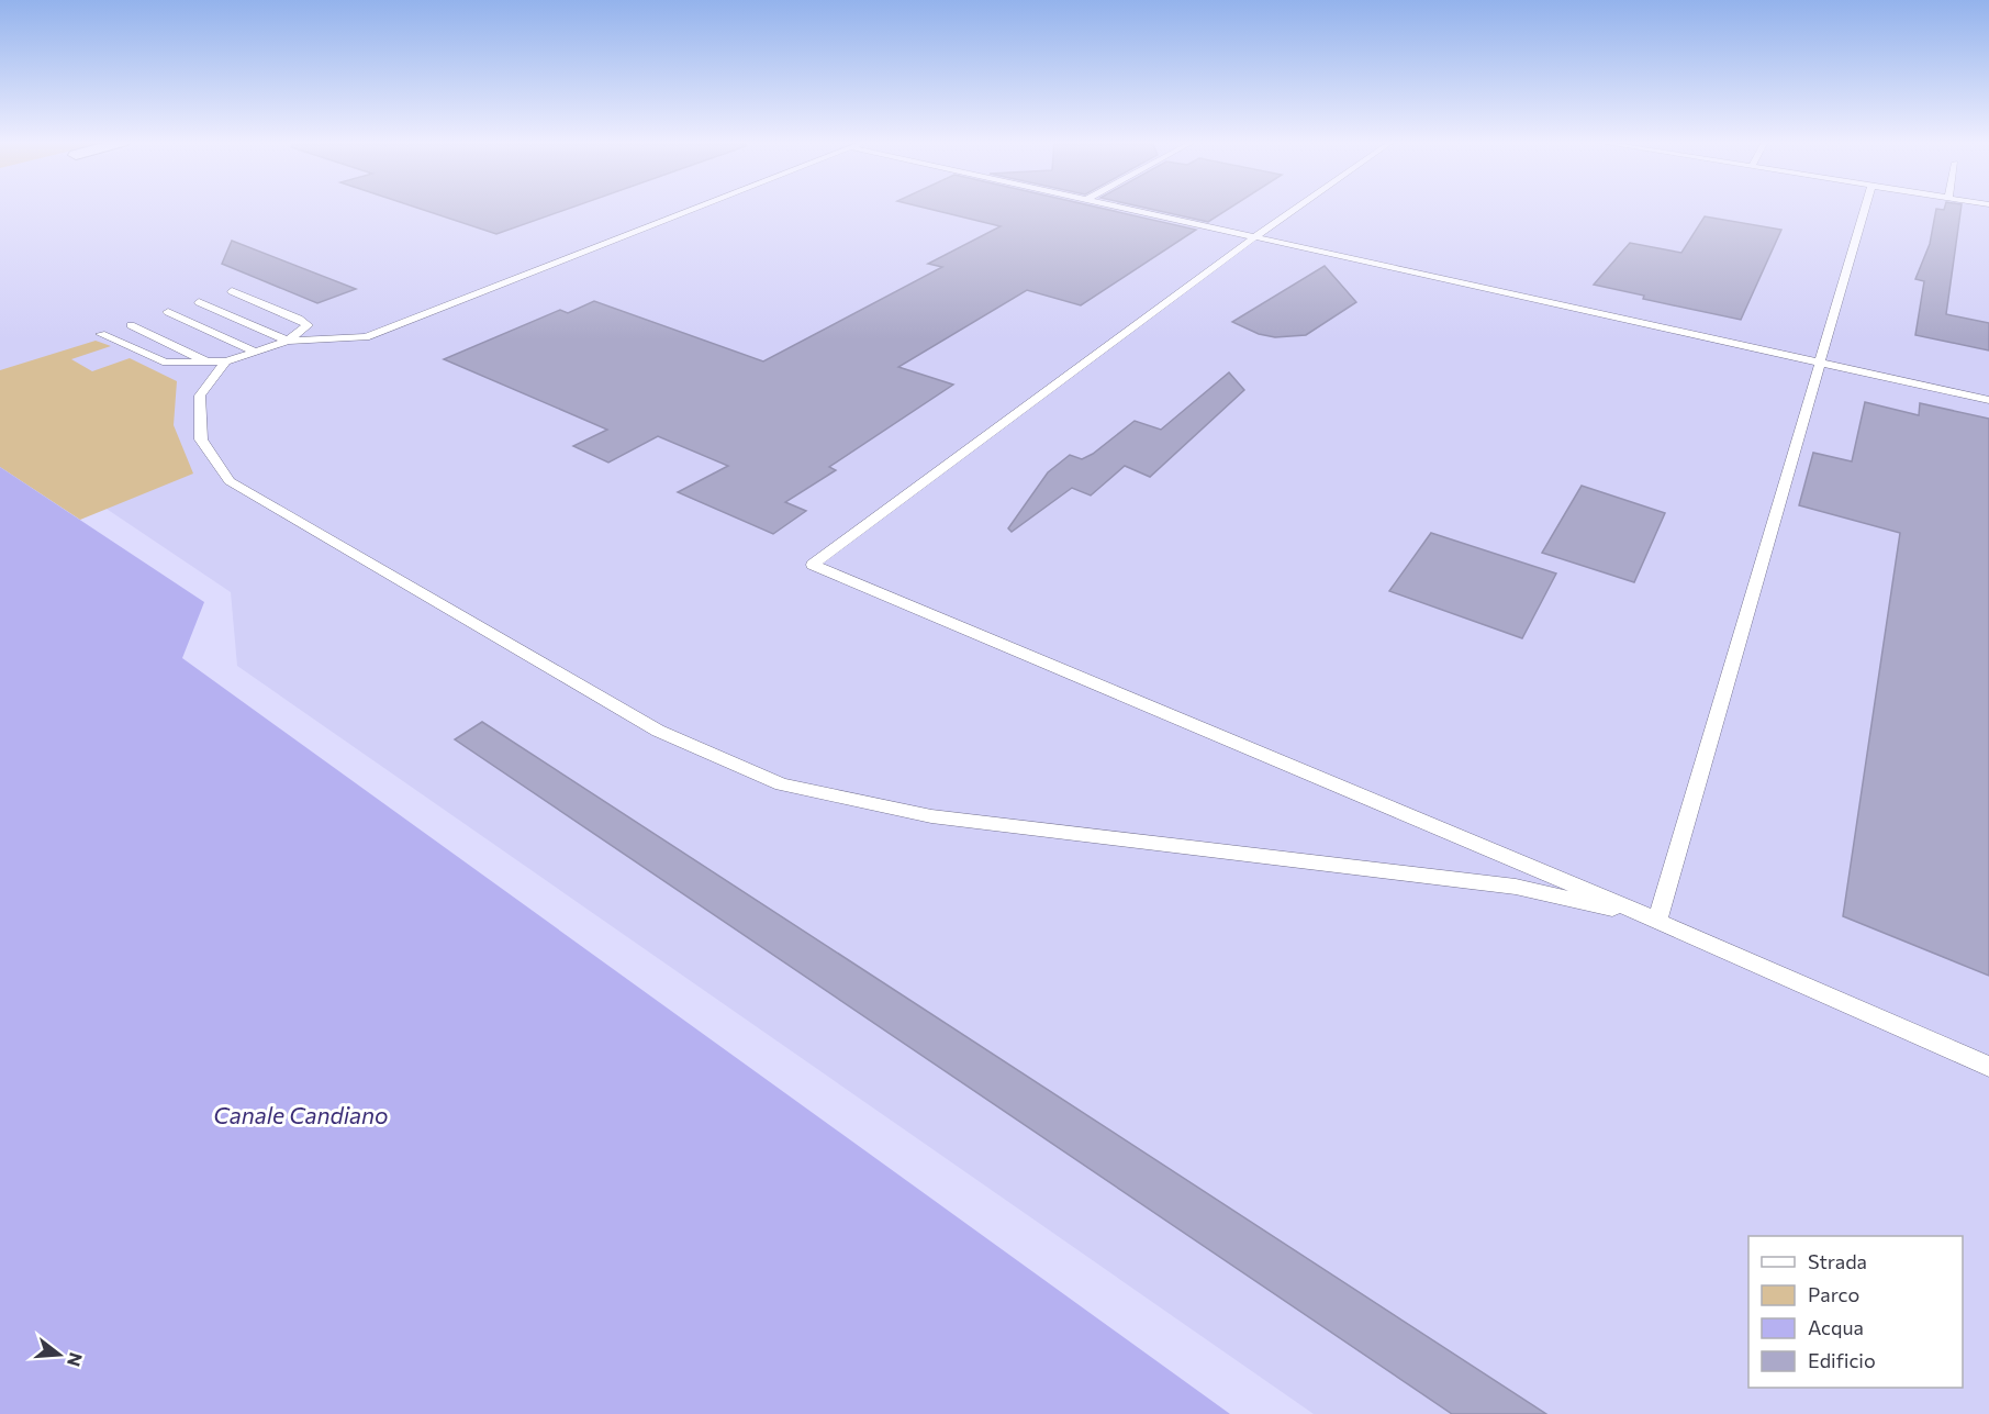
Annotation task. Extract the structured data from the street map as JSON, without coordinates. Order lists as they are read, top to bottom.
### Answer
{
  "water": ["Canale Candiano"],
  "legend": [
    "Strada",
    "Parco",
    "Acqua",
    "Edificio"
  ],
  "north": "right"
}
